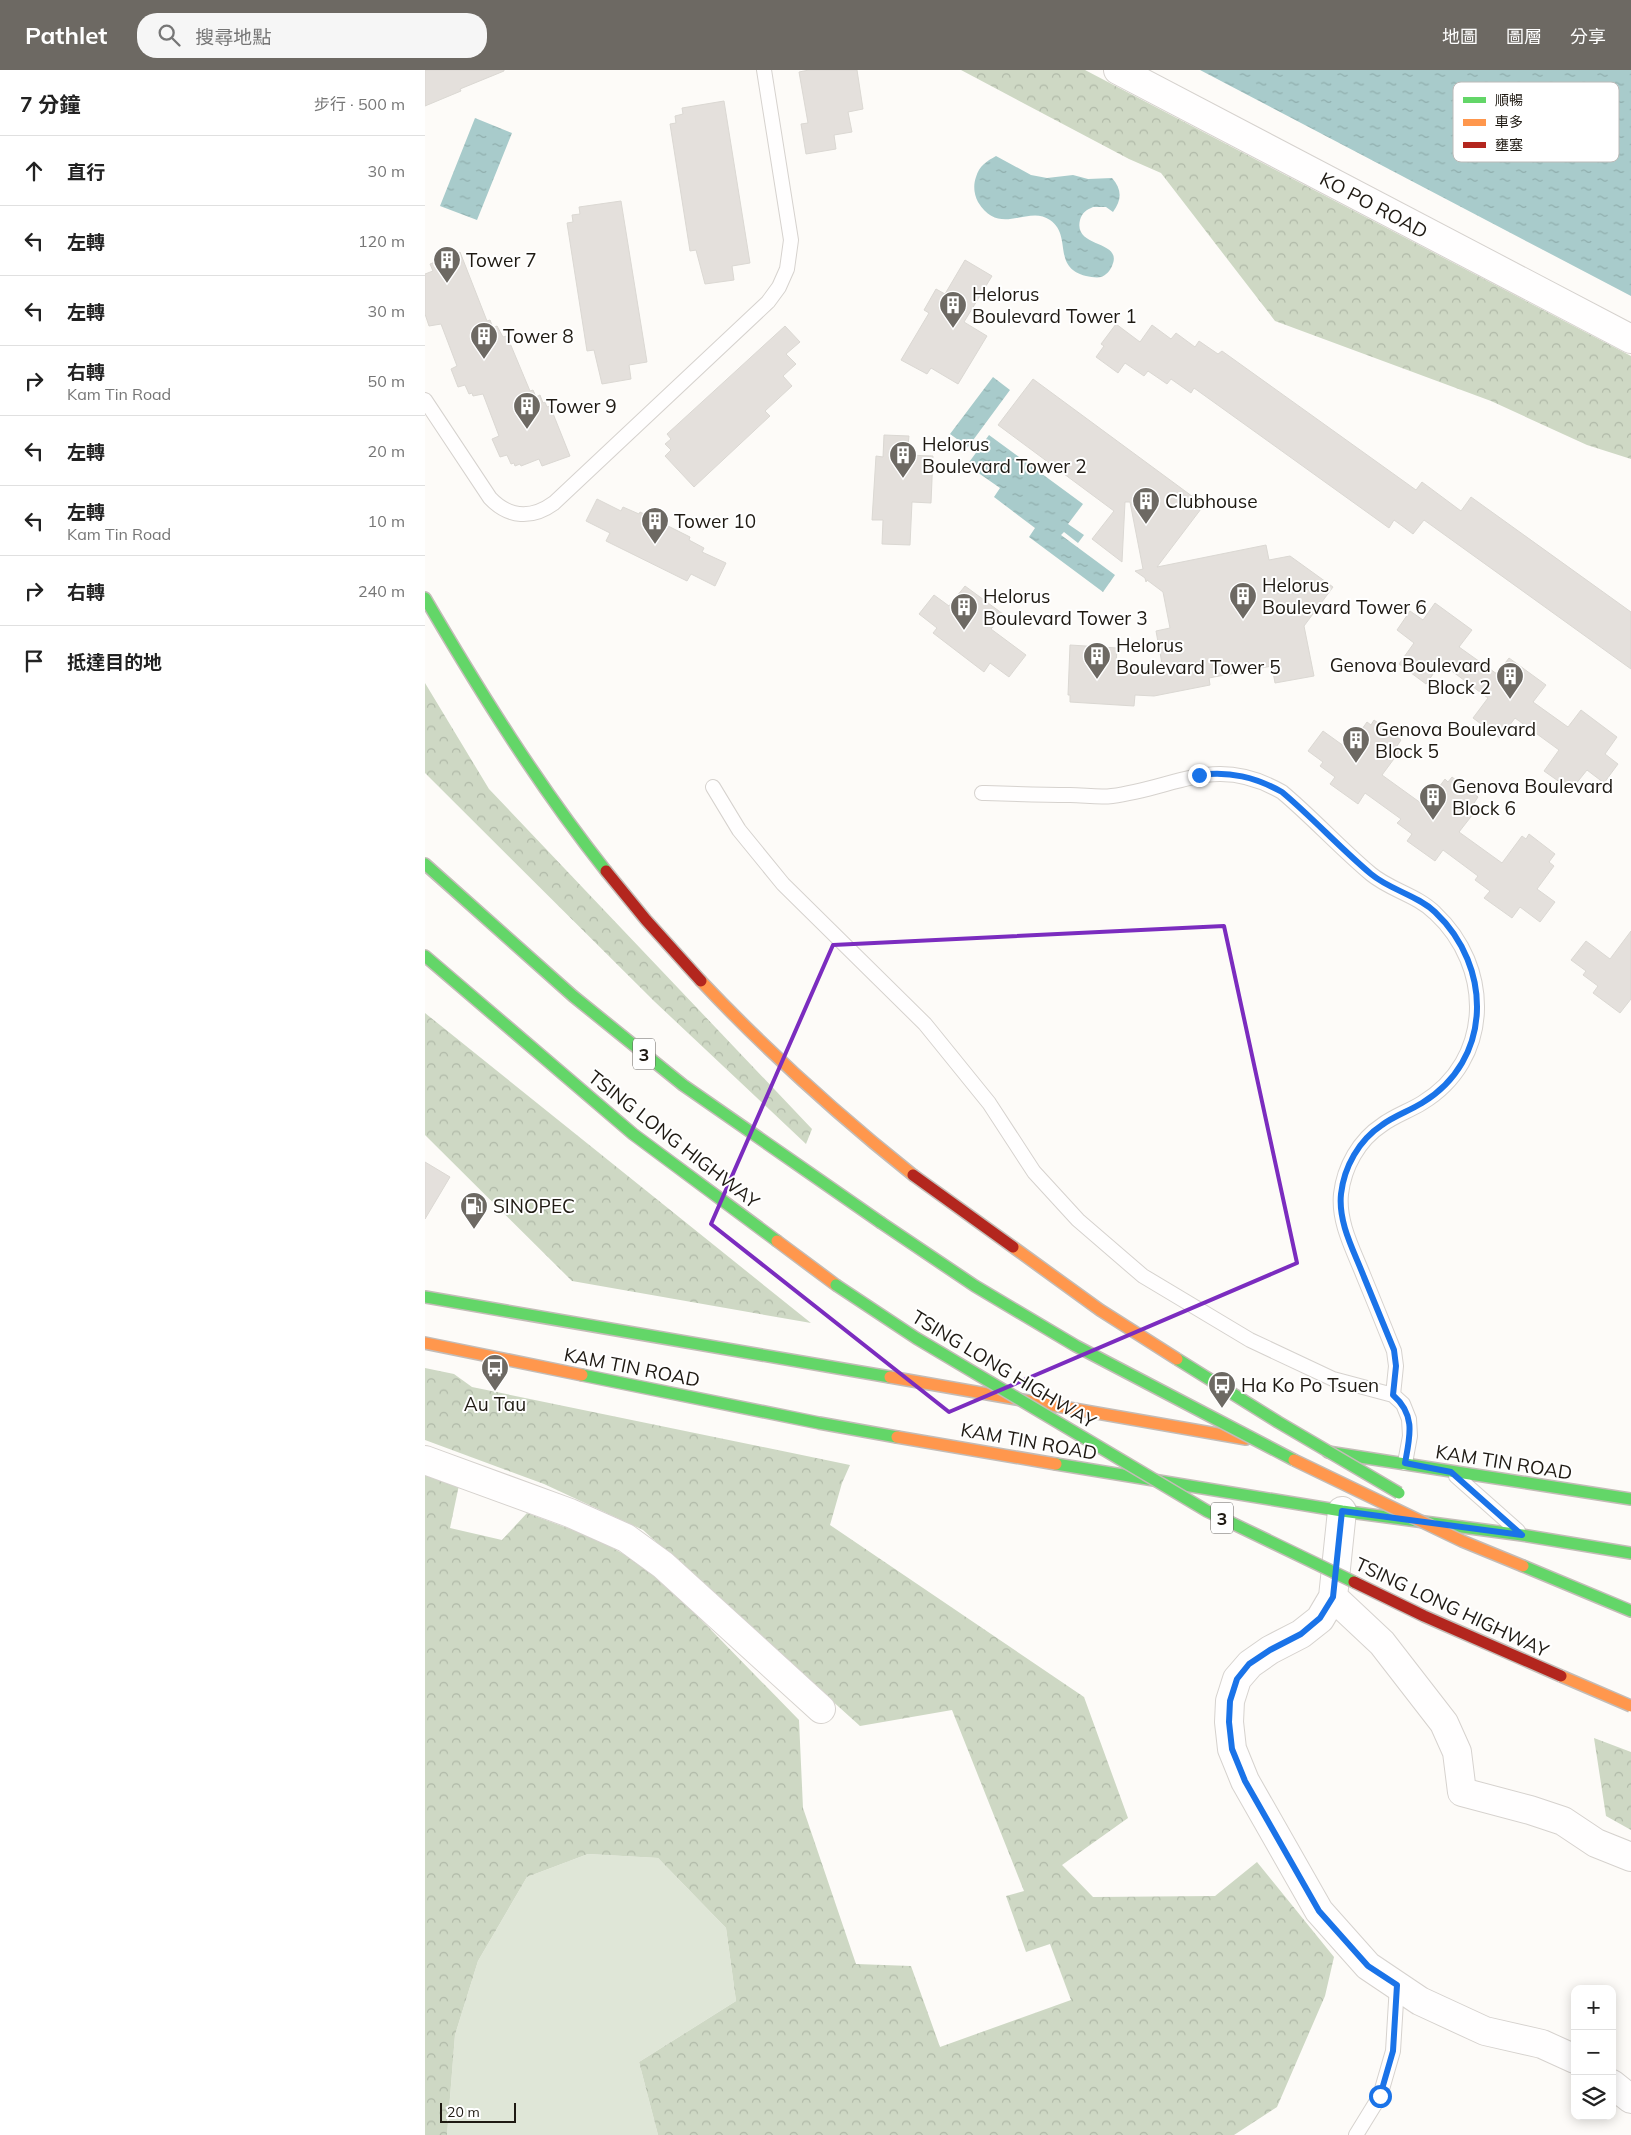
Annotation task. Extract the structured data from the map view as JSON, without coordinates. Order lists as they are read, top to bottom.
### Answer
{
  "streets": {
    "main road": ["3", "TSING LONG HIGHWAY", "KAM TIN ROAD"],
    "street": ["KO PO ROAD"]
  },
  "places": {
    "building": [
      "Tower 7",
      "Helorus Boulevard Tower 1",
      "Tower 8",
      "Tower 9",
      "Helorus Boulevard Tower 2",
      "Clubhouse",
      "Tower 10",
      "Helorus Boulevard Tower 6",
      "Helorus Boulevard Tower 3",
      "Helorus Boulevard Tower 5",
      "Genova Boulevard Block 2",
      "Genova Boulevard Block 5",
      "Genova Boulevard Block 6"
    ],
    "fuel station": ["SINOPEC"],
    "bus stop": ["Au Tau", "Ha Ko Po Tsuen"]
  },
  "legend": ["順暢", "車多", "壅塞"],
  "scale_bar": "20 m",
  "page": {
    "header": "Pathlet",
    "search": "搜尋地點",
    "nav": ["地圖", "圖層", "分享"],
    "heading": ["7 分鐘", "步行 · 500 m"],
    "list": [
      ["直行", "30 m"],
      ["左轉", "120 m"],
      ["左轉", "30 m"],
      ["右轉", "Kam Tin Road", "50 m"],
      ["左轉", "20 m"],
      ["左轉", "Kam Tin Road", "10 m"],
      ["右轉", "240 m"],
      "抵達目的地"
    ],
    "map_buttons": ["+", "−"],
    "scale": "20 m"
  }
}
